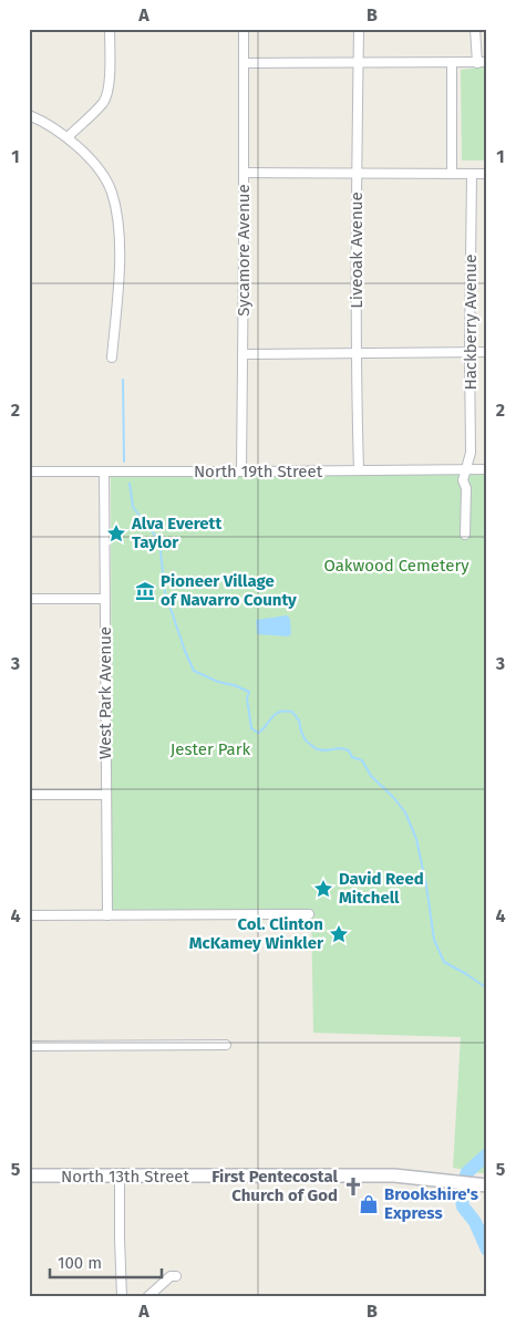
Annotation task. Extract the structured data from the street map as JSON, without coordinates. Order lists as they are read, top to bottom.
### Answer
{
  "streets": {
    "street": [
      "Sycamore Avenue",
      "Liveoak Avenue",
      "Hackberry Avenue",
      "North 19th Street",
      "West Park Avenue",
      "North 13th Street"
    ]
  },
  "crossings": [
    ["Sycamore Avenue", "North 19th Street"],
    ["Liveoak Avenue", "North 19th Street"],
    ["Hackberry Avenue", "North 19th Street"],
    ["North 19th Street", "West Park Avenue"]
  ],
  "parks": ["Oakwood Cemetery", "Jester Park"],
  "places": {
    "place": ["Alva Everett Taylor", "David Reed Mitchell", "Col. Clinton McKamey Winkler"],
    "museum": ["Pioneer Village of Navarro County"],
    "church": ["First Pentecostal Church of God"],
    "shop": ["Brookshire's Express"]
  },
  "scale_bar": "100 m",
  "grid": {
    "columns": ["A", "B"],
    "rows": [
      "1",
      "2",
      "3",
      "4",
      "5"
    ]
  }
}
